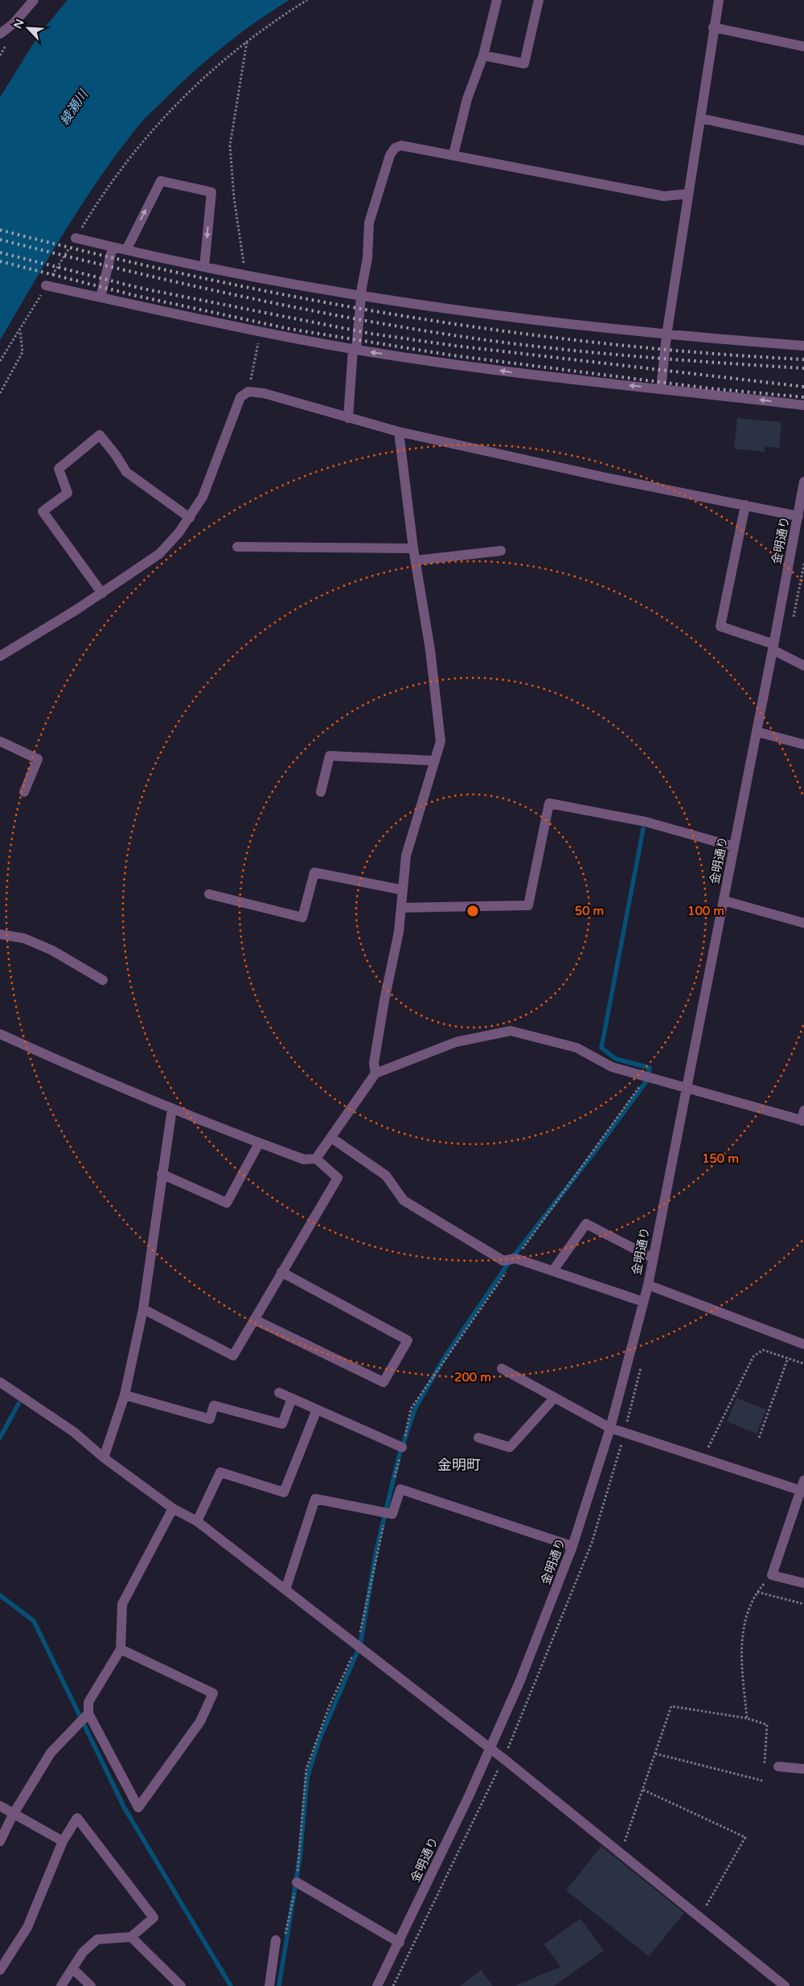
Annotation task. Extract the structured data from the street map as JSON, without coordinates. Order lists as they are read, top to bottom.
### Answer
{
  "streets": {
    "street": ["金明通り"]
  },
  "districts": ["金明町"],
  "water": ["綾瀬川"],
  "north": "top left",
  "rings": [
    "50 m",
    "100 m",
    "150 m",
    "200 m"
  ]
}
